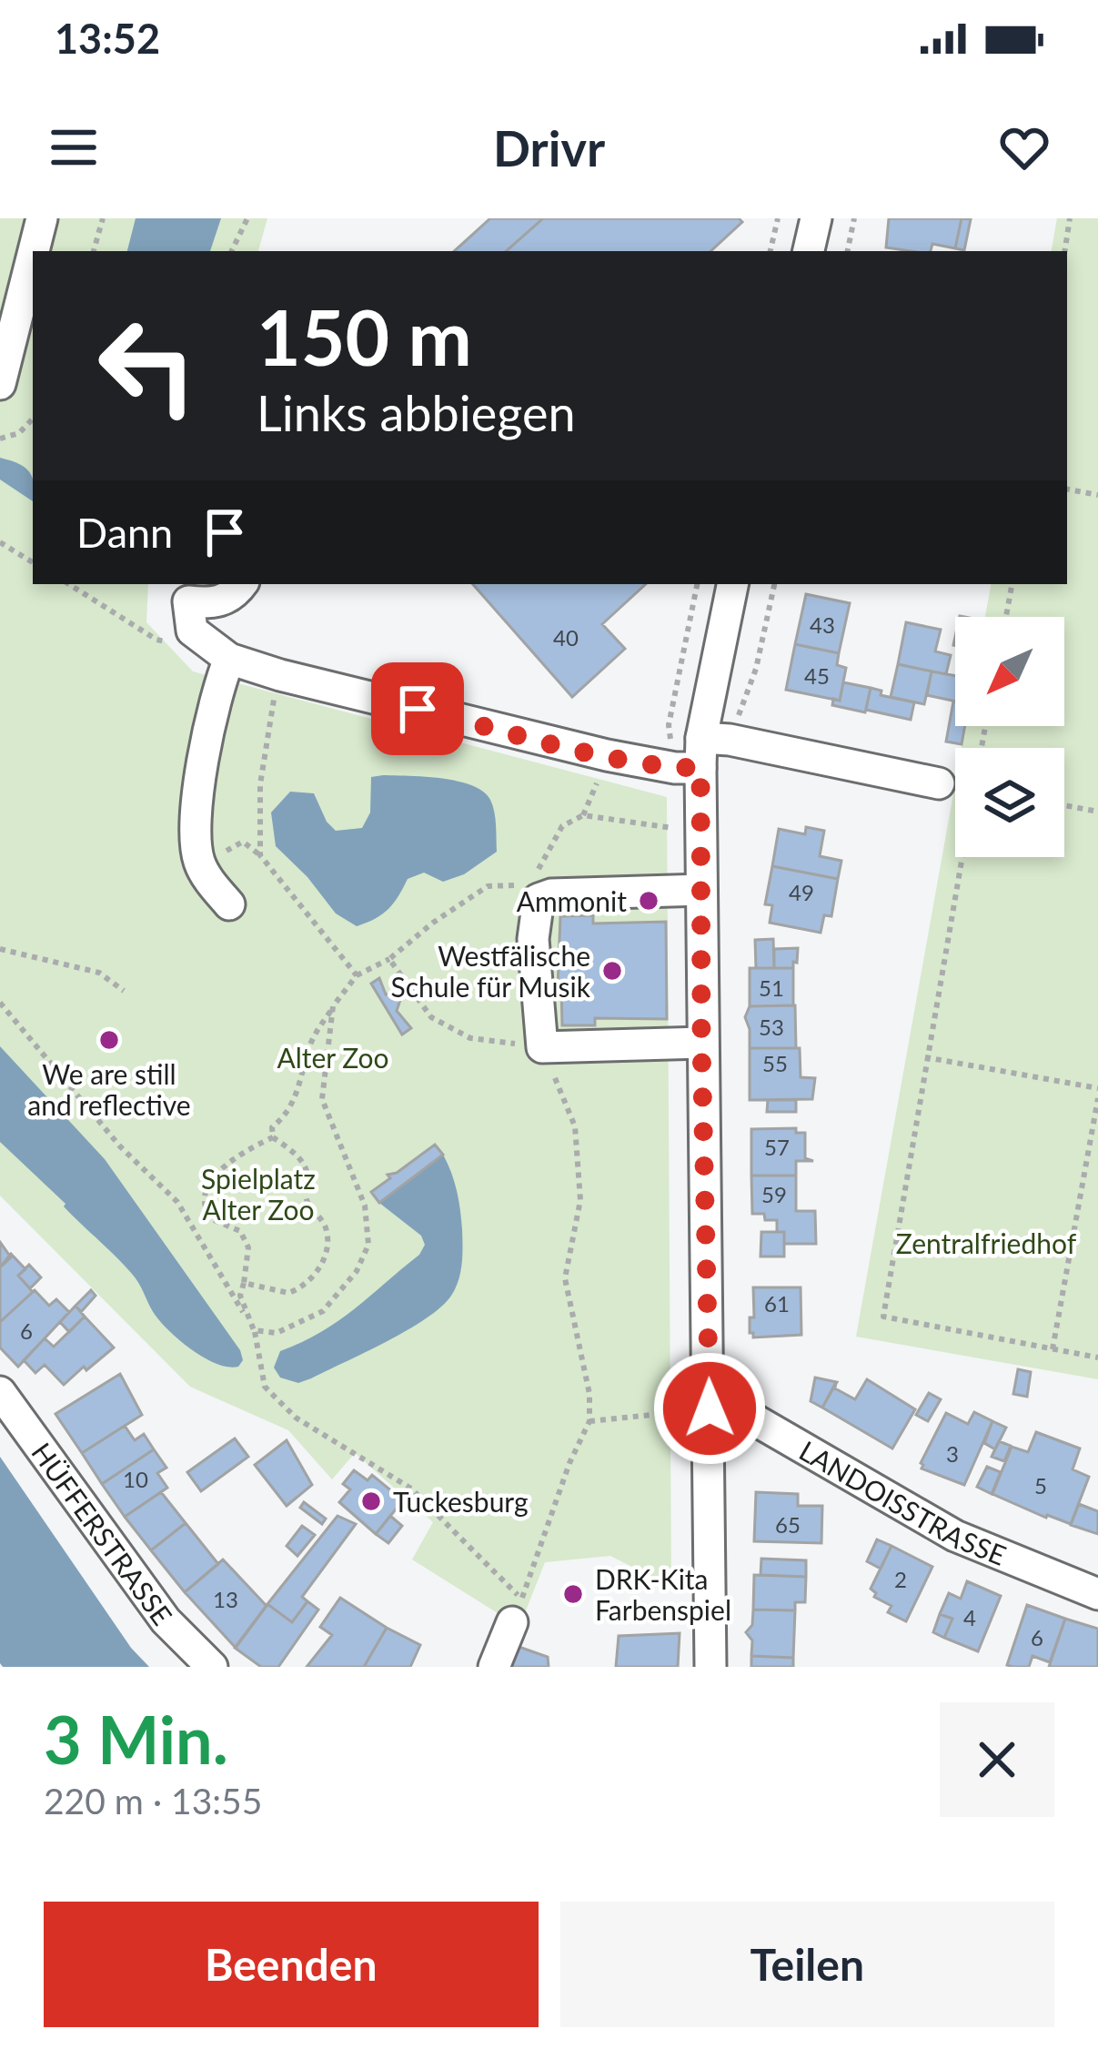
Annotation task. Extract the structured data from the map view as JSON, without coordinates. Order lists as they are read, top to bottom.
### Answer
{
  "streets": {
    "street": ["LANDOISSTRASSE", "HÜFFERSTRASSE"]
  },
  "parks": ["Alter Zoo", "Spielplatz Alter Zoo", "Zentralfriedhof"],
  "places": [
    "Ammonit",
    "Westfälische Schule für Musik",
    "We are still and reflective",
    "Tuckesburg",
    "DRK-Kita Farbenspiel"
  ],
  "house_numbers": [
    "43",
    "40",
    "45",
    "49",
    "51",
    "53",
    "55",
    "57",
    "59",
    "61",
    "6",
    "3",
    "10",
    "5",
    "65",
    "2",
    "13",
    "4",
    "6"
  ],
  "north": "bottom left",
  "page": {
    "status": "13:52",
    "header": "Drivr",
    "turn": ["150 m", "Links abbiegen"],
    "then": "Dann",
    "heading": ["3 Min.", "220 m · 13:55"],
    "buttons": ["Beenden", "Teilen"]
  }
}
